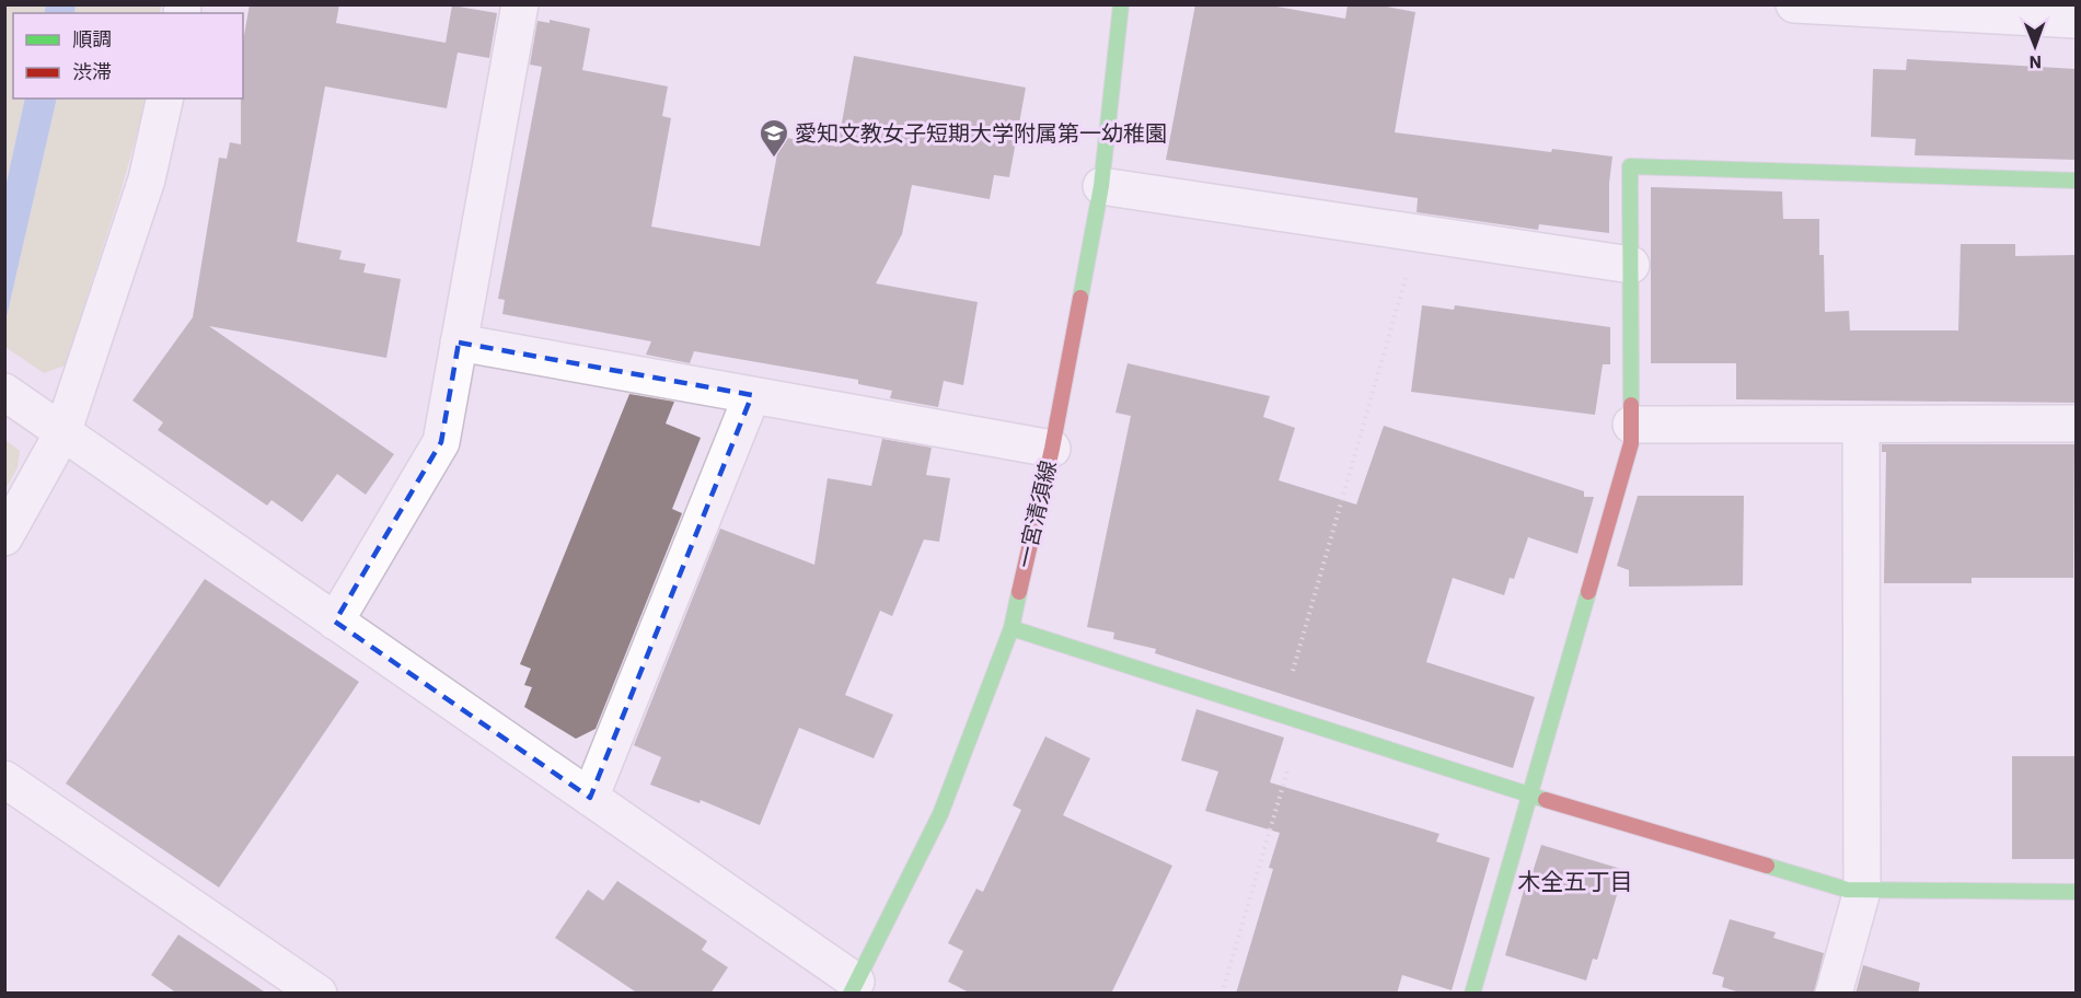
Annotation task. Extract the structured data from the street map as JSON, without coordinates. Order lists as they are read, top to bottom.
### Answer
{
  "streets": {
    "street": ["一宮清須線"]
  },
  "districts": ["木全五丁目"],
  "places": {
    "school or university": ["愛知文教女子短期大学附属第一幼稚園"]
  },
  "legend": ["順調", "渋滞"],
  "north": "bottom"
}
